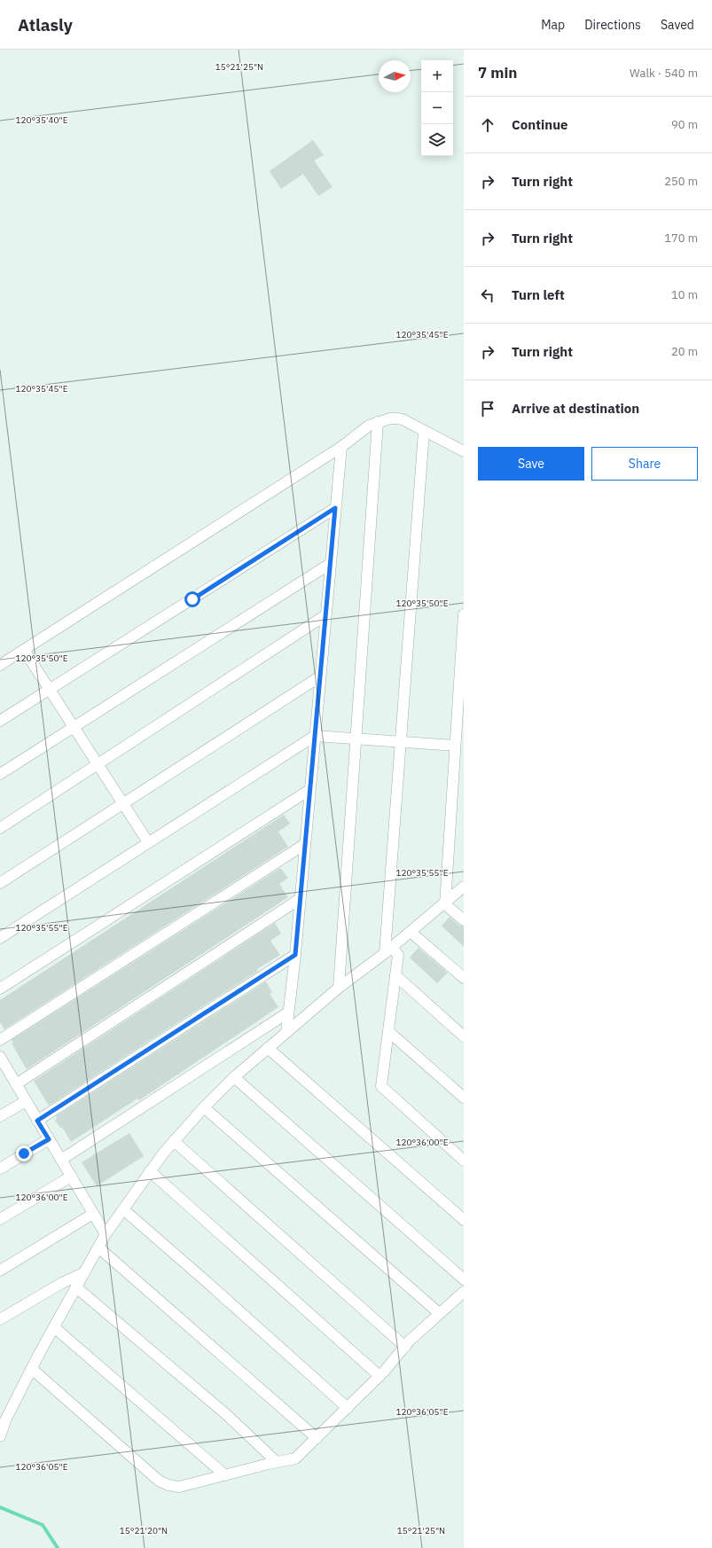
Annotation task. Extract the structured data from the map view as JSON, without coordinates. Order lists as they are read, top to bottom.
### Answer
{
  "north": "right",
  "page": {
    "header": "Atlasly",
    "nav": ["Map", "Directions", "Saved"],
    "heading": ["7 min", "Walk · 540 m"],
    "map_buttons": ["+", "−"],
    "list": [
      ["Continue", "90 m"],
      ["Turn right", "250 m"],
      ["Turn right", "170 m"],
      ["Turn left", "10 m"],
      ["Turn right", "20 m"],
      "Arrive at destination"
    ],
    "buttons": ["Save", "Share"]
  },
  "coordinates": [
    "15°21'25\"N",
    "120°35'40\"E",
    "120°35'45\"E",
    "120°35'50\"E",
    "120°35'55\"E",
    "120°36'00\"E",
    "120°36'05\"E",
    "15°21'20\"N"
  ]
}
